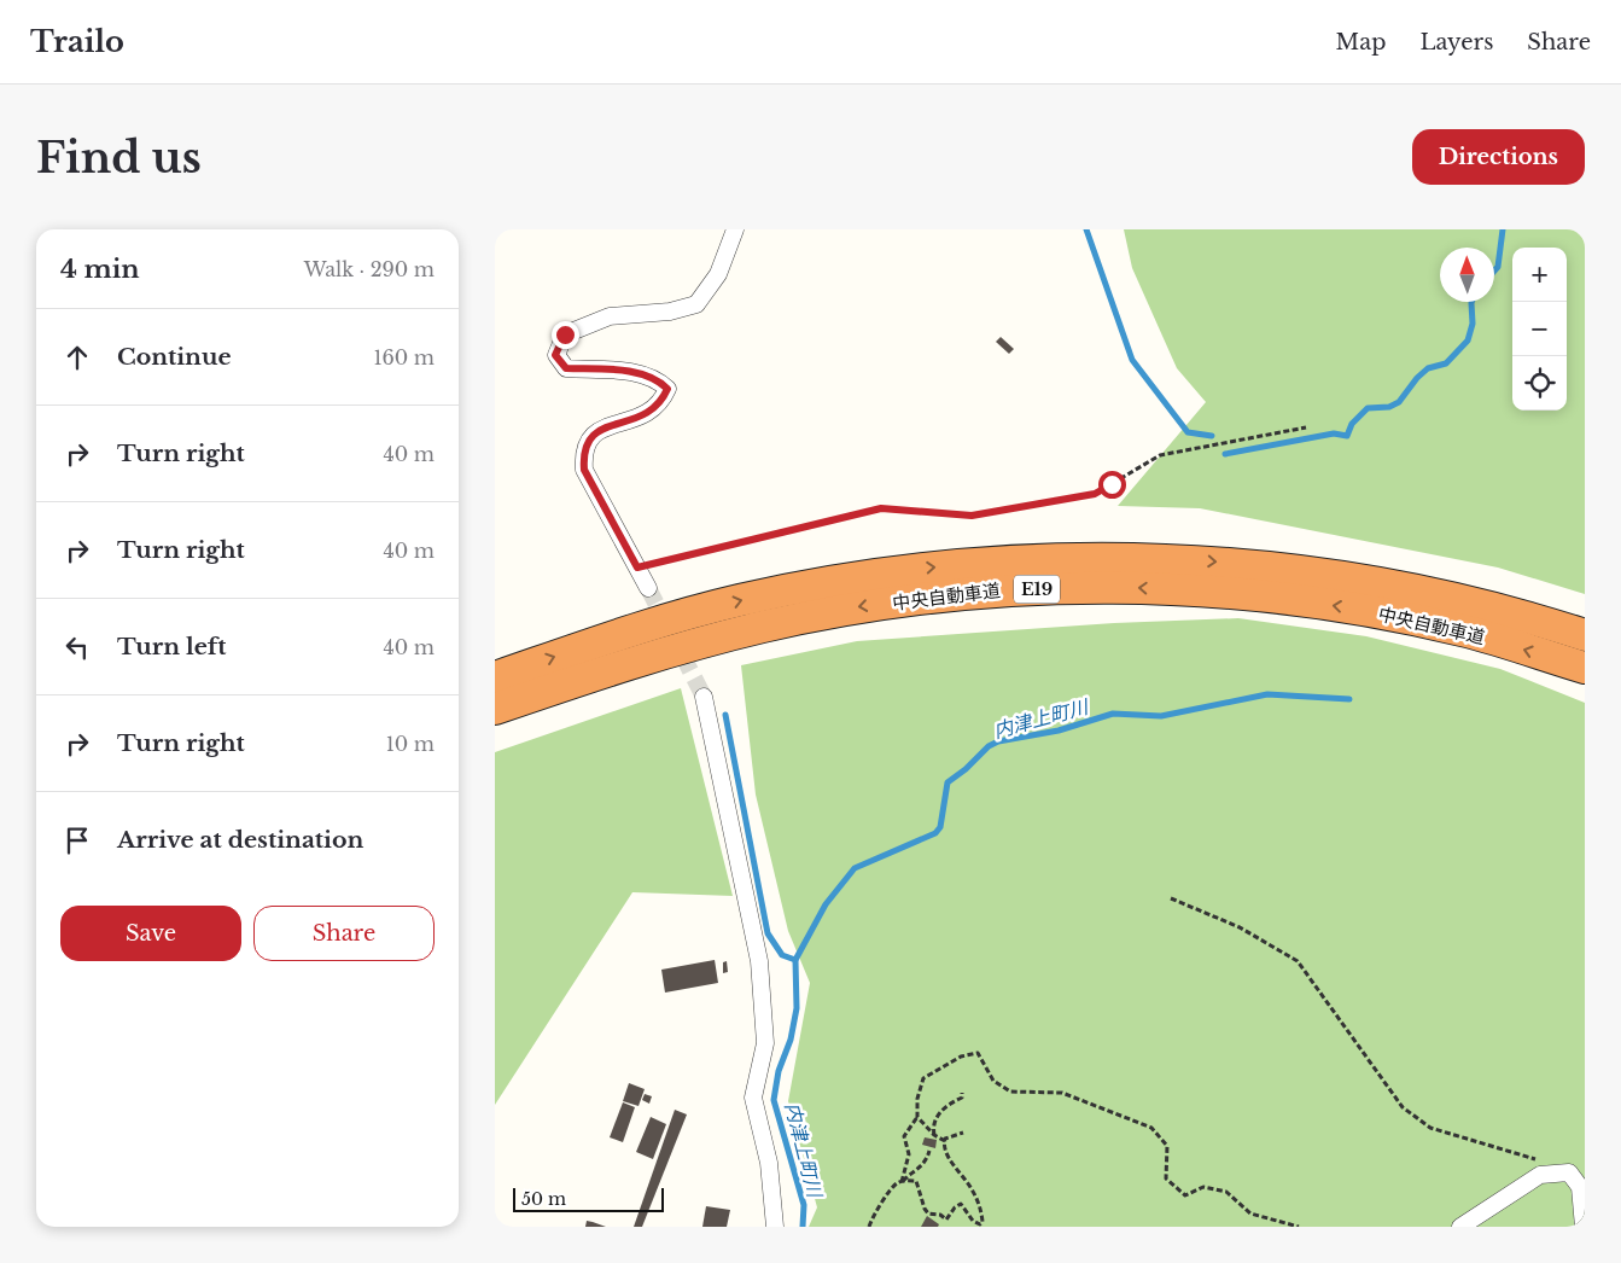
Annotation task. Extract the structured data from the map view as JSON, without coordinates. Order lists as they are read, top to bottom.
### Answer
{
  "streets": {
    "highway": ["E19", "中央自動車道"]
  },
  "water": ["内津上町川"],
  "scale_bar": "50 m",
  "north": "top",
  "page": {
    "header": "Trailo",
    "nav": ["Map", "Layers", "Share"],
    "buttons": [
      "Directions",
      ["Save", "Share"]
    ],
    "title": "Find us",
    "heading": ["4 min", "Walk · 290 m"],
    "map_buttons": ["+", "−"],
    "list": [
      ["Continue", "160 m"],
      ["Turn right", "40 m"],
      ["Turn right", "40 m"],
      ["Turn left", "40 m"],
      ["Turn right", "10 m"],
      "Arrive at destination"
    ],
    "scale": "50 m"
  }
}
